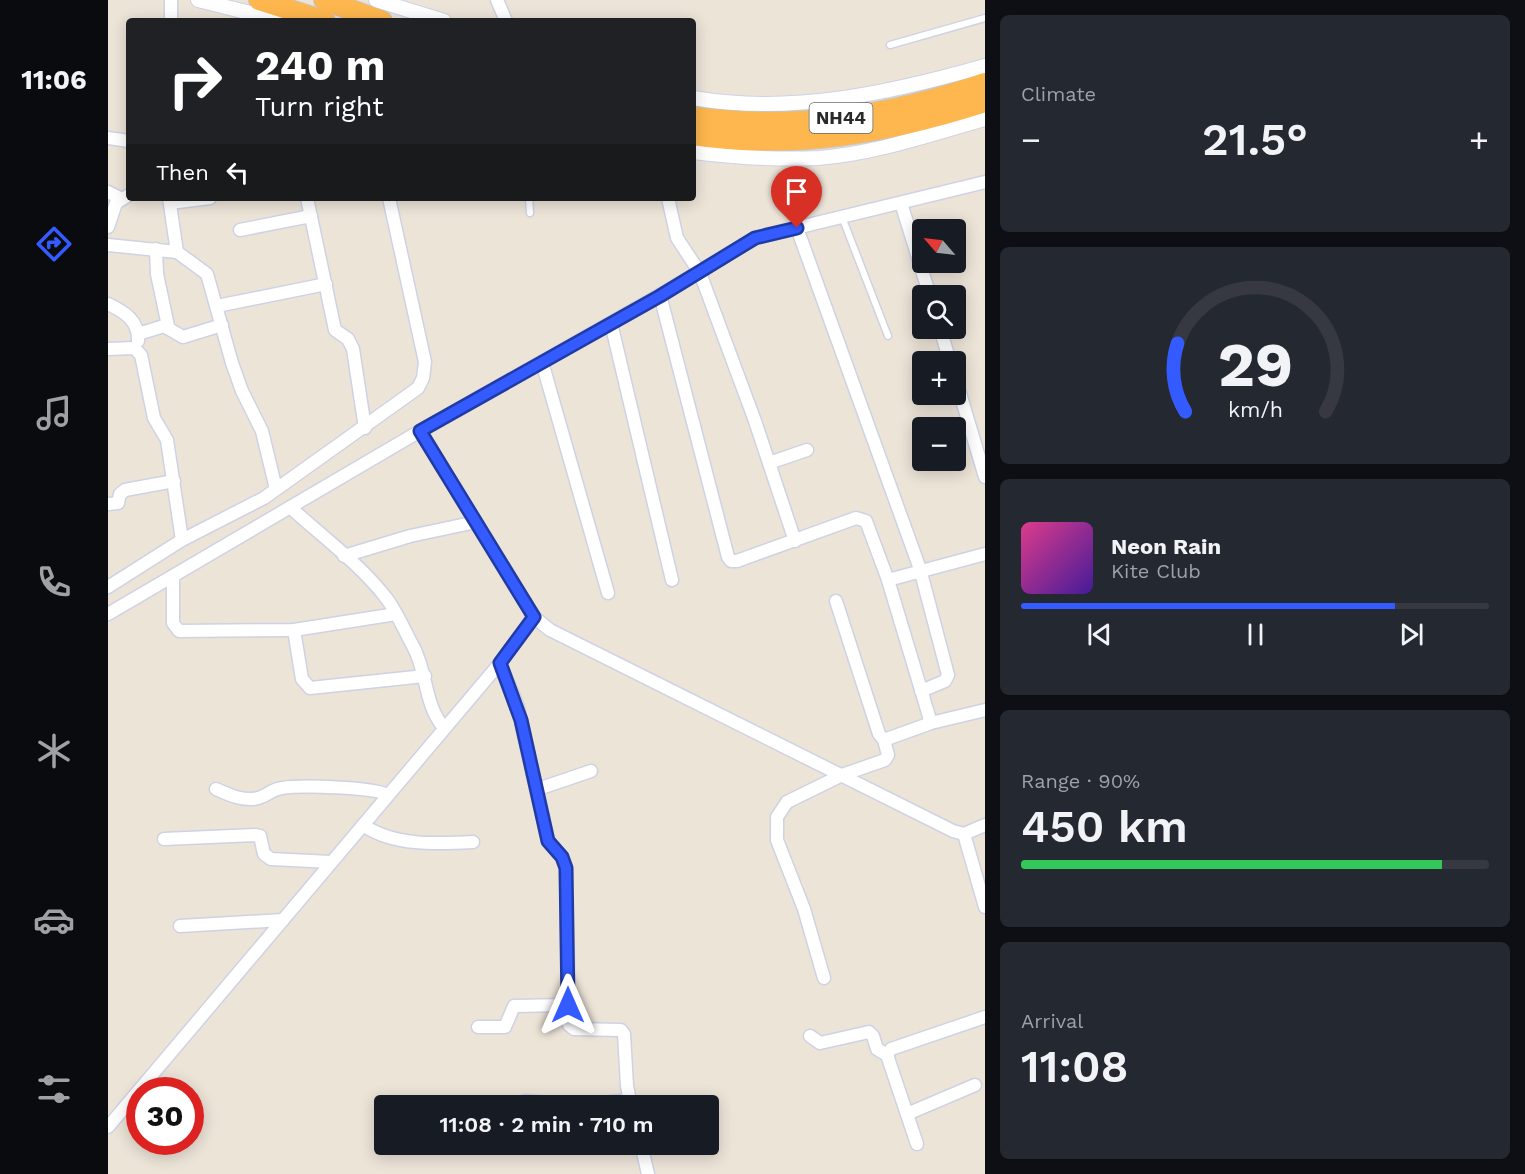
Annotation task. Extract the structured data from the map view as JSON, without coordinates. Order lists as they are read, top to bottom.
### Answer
{
  "streets": {
    "highway": ["NH44"]
  },
  "north": "top left",
  "page": {
    "tabs": "11:06",
    "tile": [
      "Climate",
      ["Range · 90%", "450 km"],
      ["Arrival", "11:08"]
    ],
    "turn": ["240 m", "Turn right"],
    "heat": ["−", "21.5°", "+"],
    "then": "Then",
    "map_buttons": ["+", "−"],
    "song": ["Neon Rain", "Kite Club"],
    "limit": "30",
    "trip": "11:08 · 2 min · 710 m",
    "gauge": ["29", "km/h"]
  }
}
